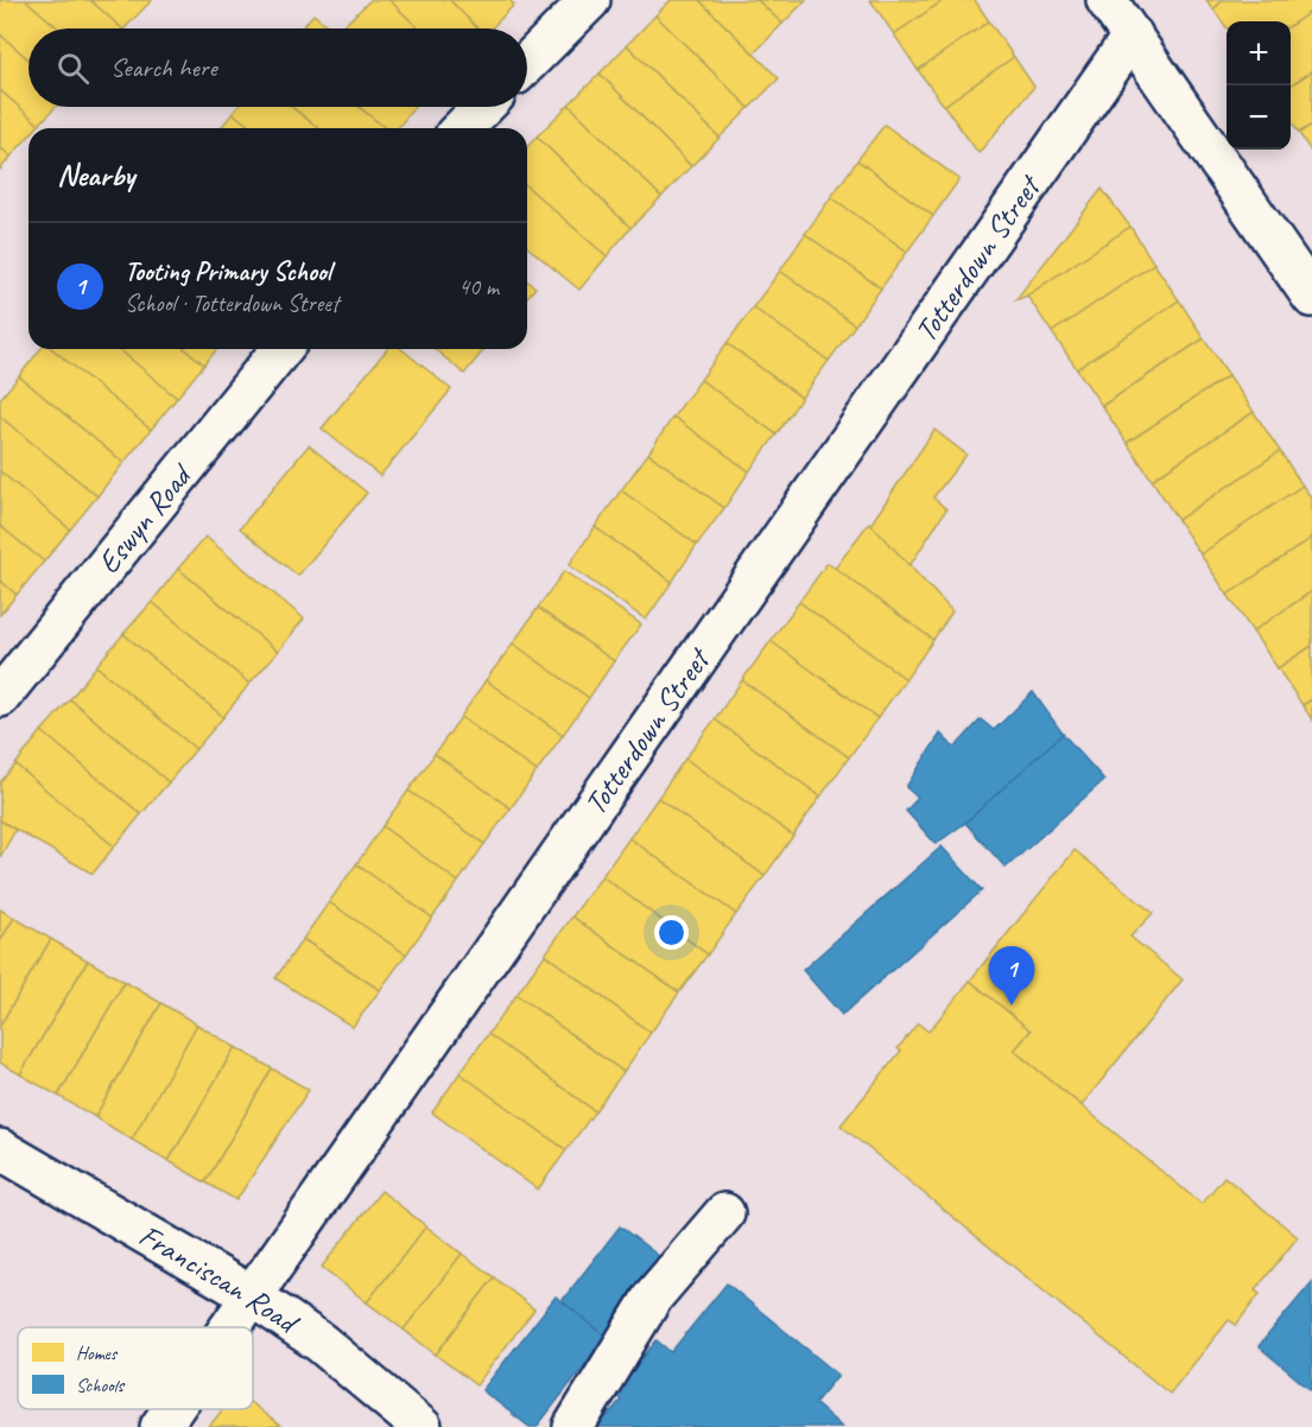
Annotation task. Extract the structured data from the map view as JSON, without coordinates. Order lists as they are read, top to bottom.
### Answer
{
  "streets": {
    "street": ["Totterdown Street", "Eswyn Road", "Franciscan Road"]
  },
  "crossings": [
    ["Totterdown Street", "Franciscan Road"]
  ],
  "legend": ["Homes", "Schools"],
  "page": {
    "map_buttons": ["+", "−"],
    "search": "Search here",
    "heading": "Nearby",
    "list": [
      {
        "mark": "1",
        "name": "Tooting Primary School",
        "note": "School · Totterdown Street",
        "value": "40 m"
      }
    ],
    "pins": "1"
  }
}
